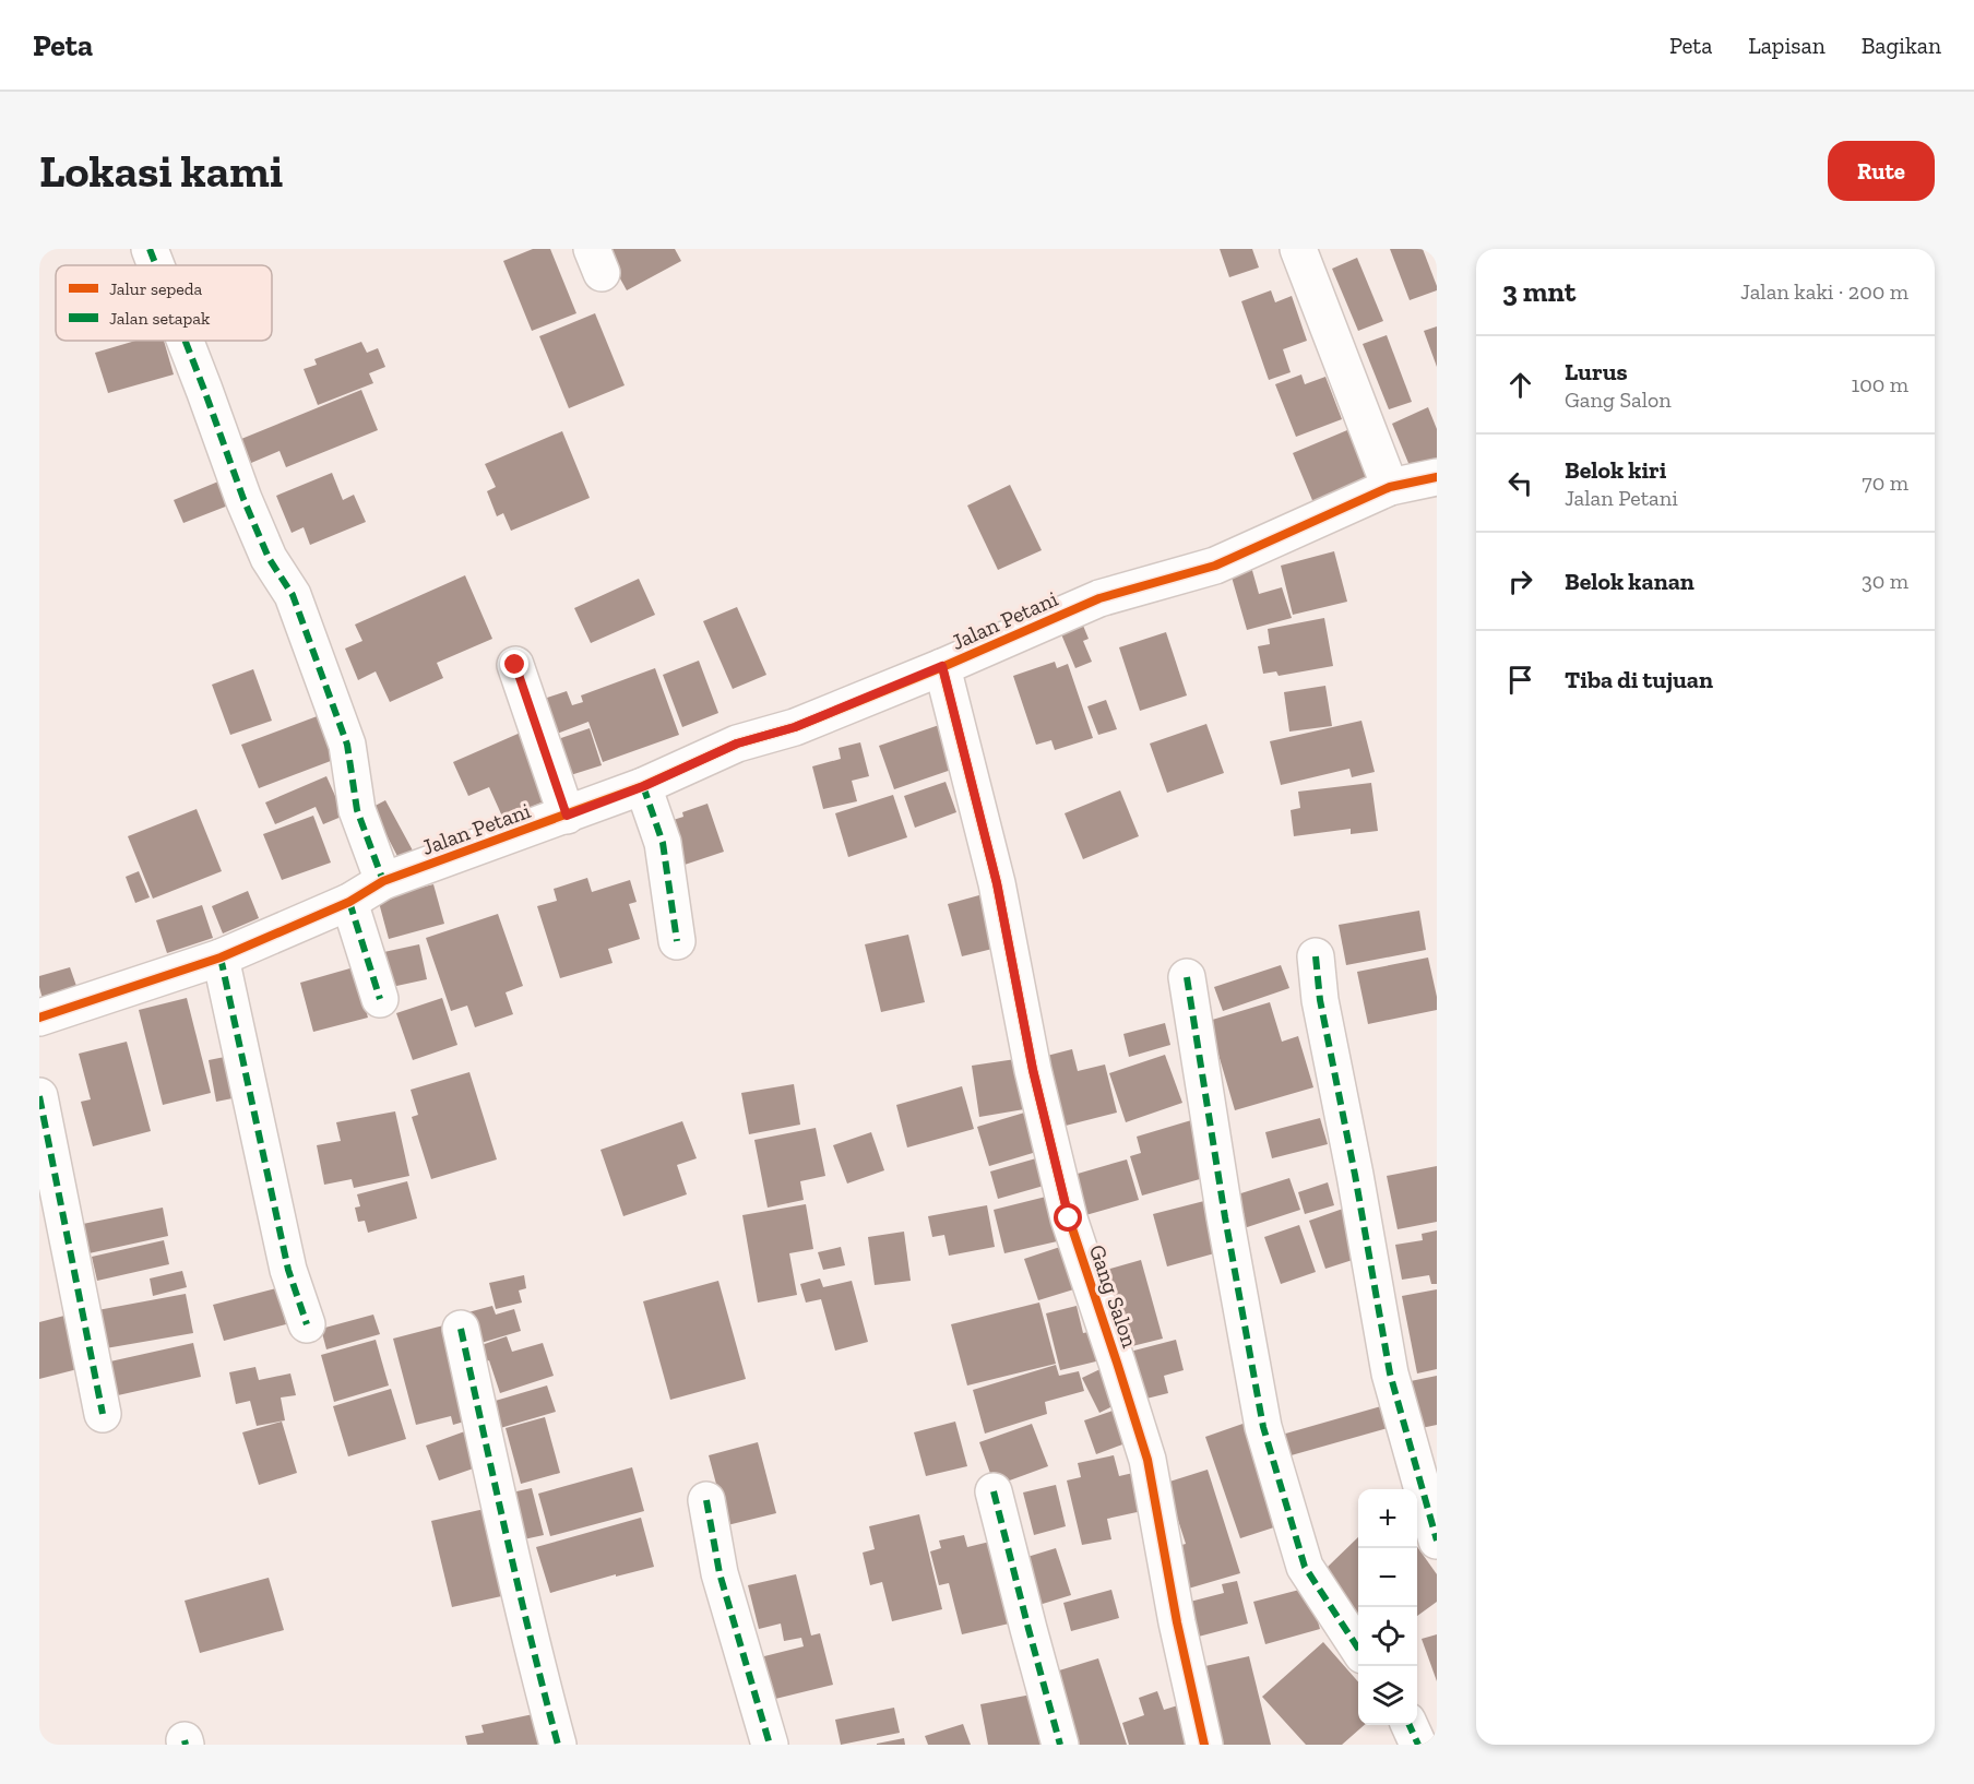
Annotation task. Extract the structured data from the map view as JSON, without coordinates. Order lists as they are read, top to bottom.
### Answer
{
  "streets": {
    "street": ["Jalan Petani", "Gang Salon"]
  },
  "crossings": [
    ["Jalan Petani", "Gang Salon"]
  ],
  "legend": ["Jalur sepeda", "Jalan setapak"],
  "page": {
    "header": "Peta",
    "nav": ["Peta", "Lapisan", "Bagikan"],
    "buttons": "Rute",
    "title": "Lokasi kami",
    "heading": ["3 mnt", "Jalan kaki · 200 m"],
    "list": [
      ["Lurus", "Gang Salon", "100 m"],
      ["Belok kiri", "Jalan Petani", "70 m"],
      ["Belok kanan", "30 m"],
      "Tiba di tujuan"
    ],
    "map_buttons": ["+", "−"]
  }
}
